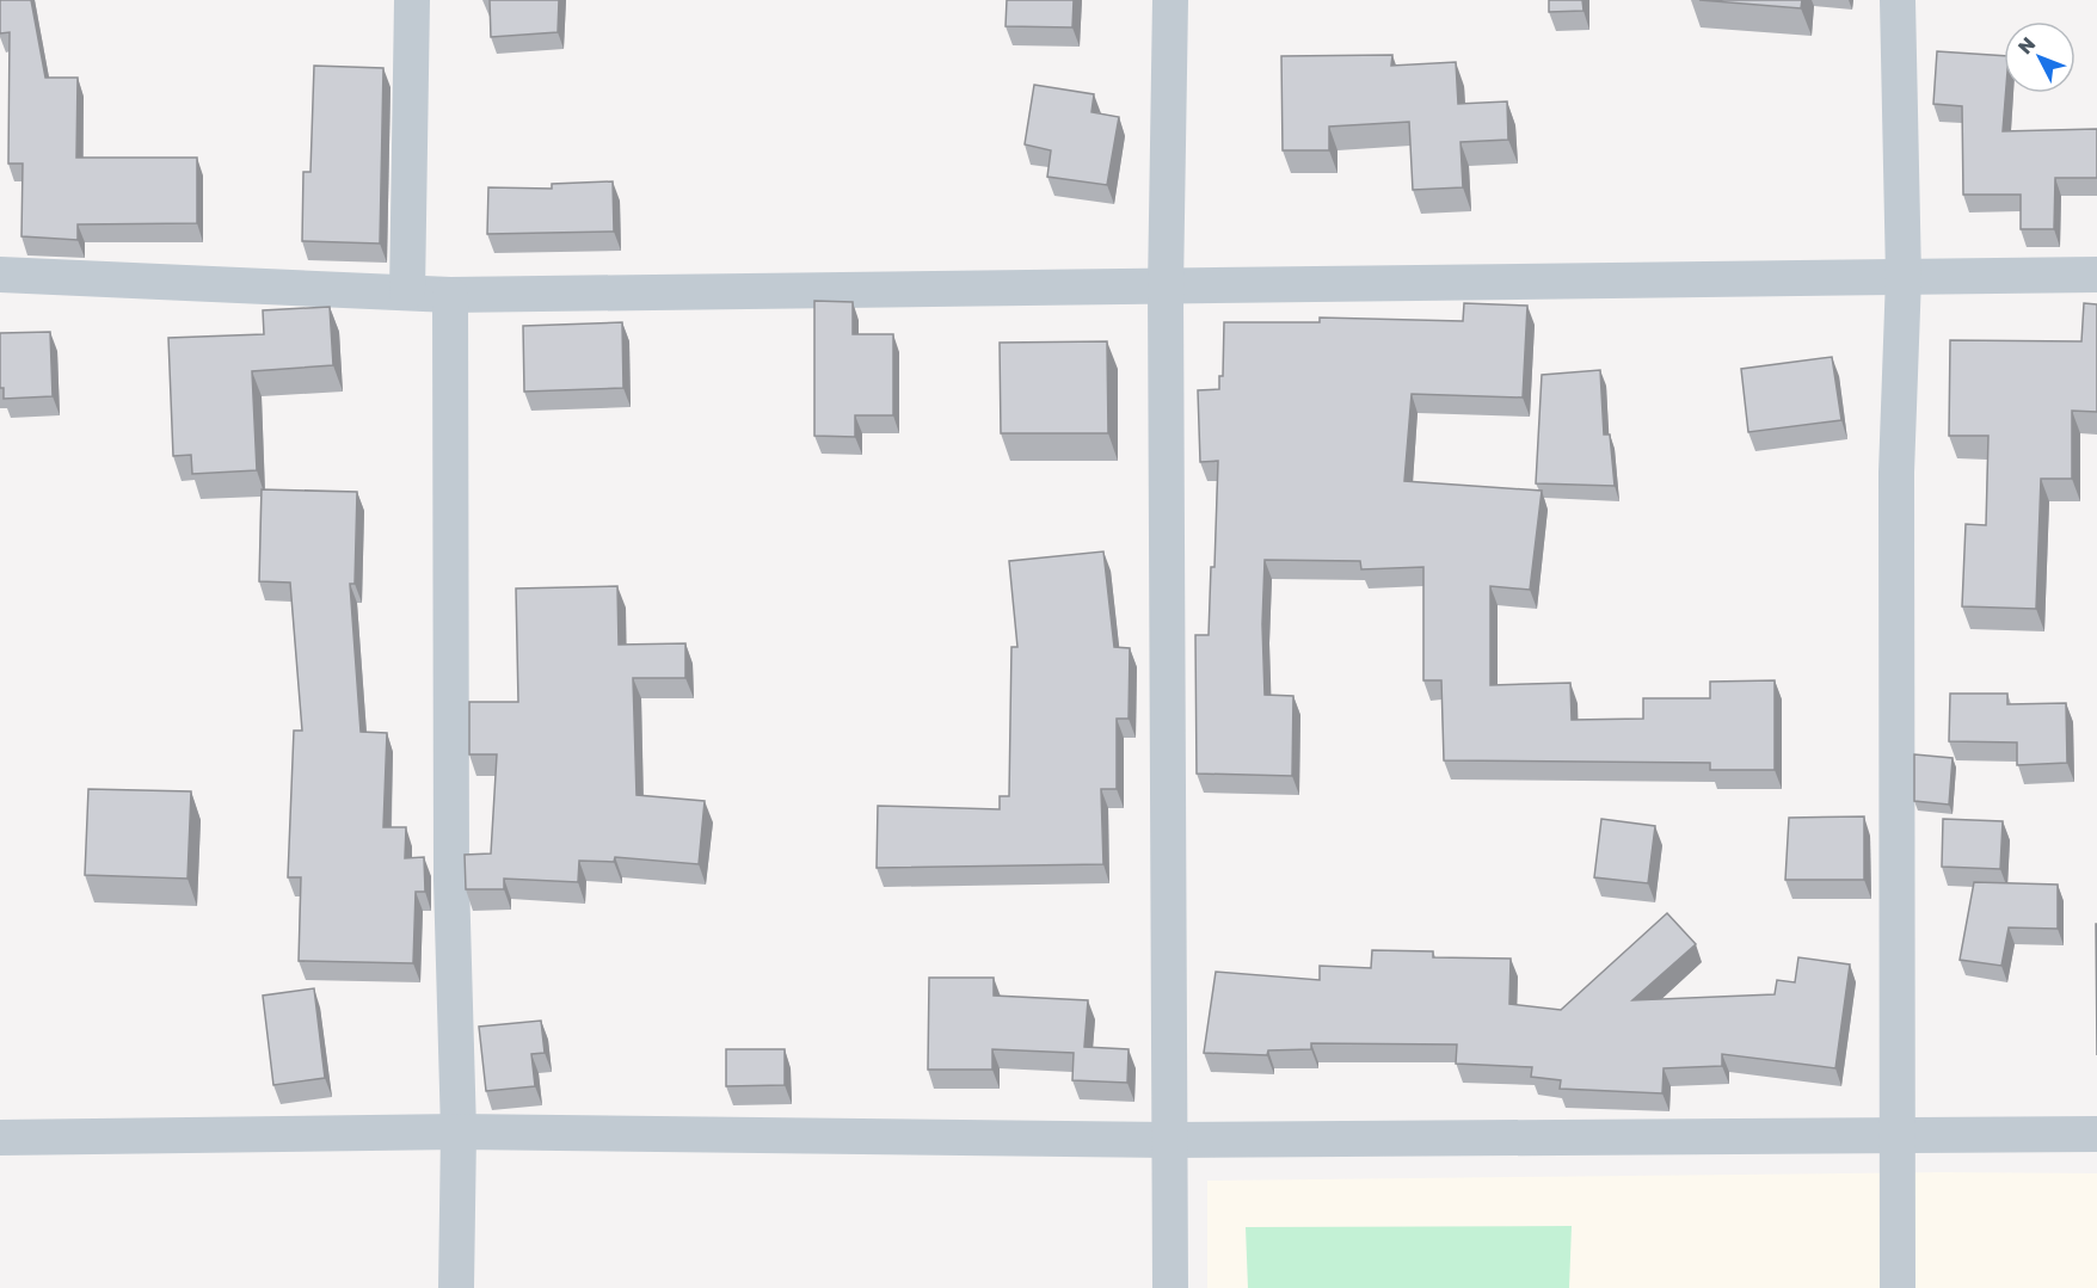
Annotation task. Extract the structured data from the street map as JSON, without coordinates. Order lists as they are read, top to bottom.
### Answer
{
  "north": "top left"
}
